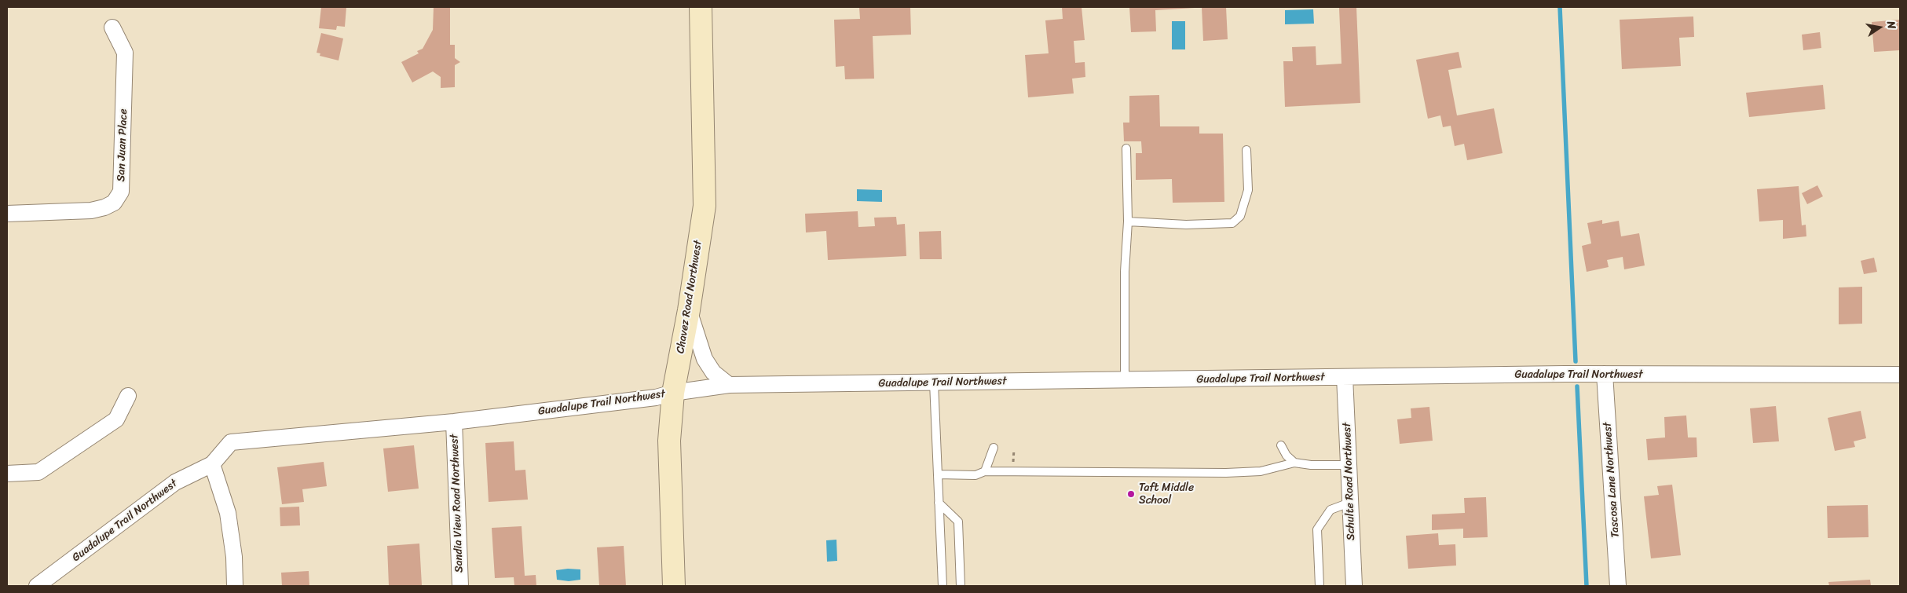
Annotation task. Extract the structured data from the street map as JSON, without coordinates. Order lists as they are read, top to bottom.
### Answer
{
  "streets": {
    "street": [
      "San Juan Place",
      "Chavez Road Northwest",
      "Guadalupe Trail Northwest",
      "Tascosa Lane Northwest",
      "Schulte Road Northwest",
      "Sandia View Road Northwest"
    ]
  },
  "crossings": [
    ["Chavez Road Northwest", "Guadalupe Trail Northwest"],
    ["Guadalupe Trail Northwest", "Tascosa Lane Northwest"],
    ["Guadalupe Trail Northwest", "Schulte Road Northwest"],
    ["Guadalupe Trail Northwest", "Sandia View Road Northwest"]
  ],
  "places": ["Taft Middle School"],
  "north": "right"
}
